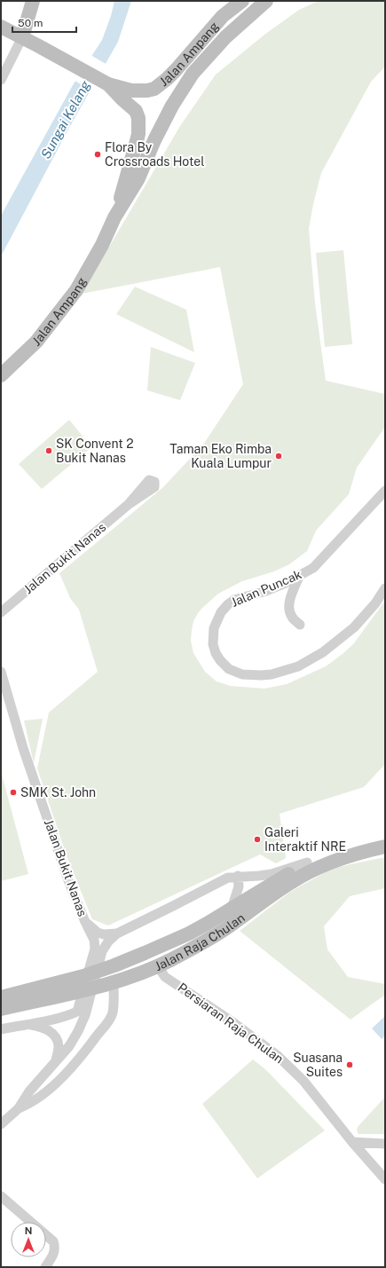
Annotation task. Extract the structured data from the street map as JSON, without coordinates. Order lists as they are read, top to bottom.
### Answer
{
  "streets": {
    "street": [
      "Jalan Ampang",
      "Jalan Bukit Nanas",
      "Jalan Puncak",
      "Jalan Raja Chulan",
      "Persiaran Raja Chulan"
    ]
  },
  "crossings": [
    ["Jalan Bukit Nanas", "Jalan Raja Chulan"],
    ["Jalan Raja Chulan", "Persiaran Raja Chulan"]
  ],
  "water": ["Sungai Kelang"],
  "places": [
    "Flora By Crossroads Hotel",
    "SK Convent 2 Bukit Nanas",
    "Taman Eko Rimba Kuala Lumpur",
    "SMK St. John",
    "Galeri Interaktif NRE",
    "Suasana Suites"
  ],
  "scale_bar": "50 m",
  "north": "top"
}
